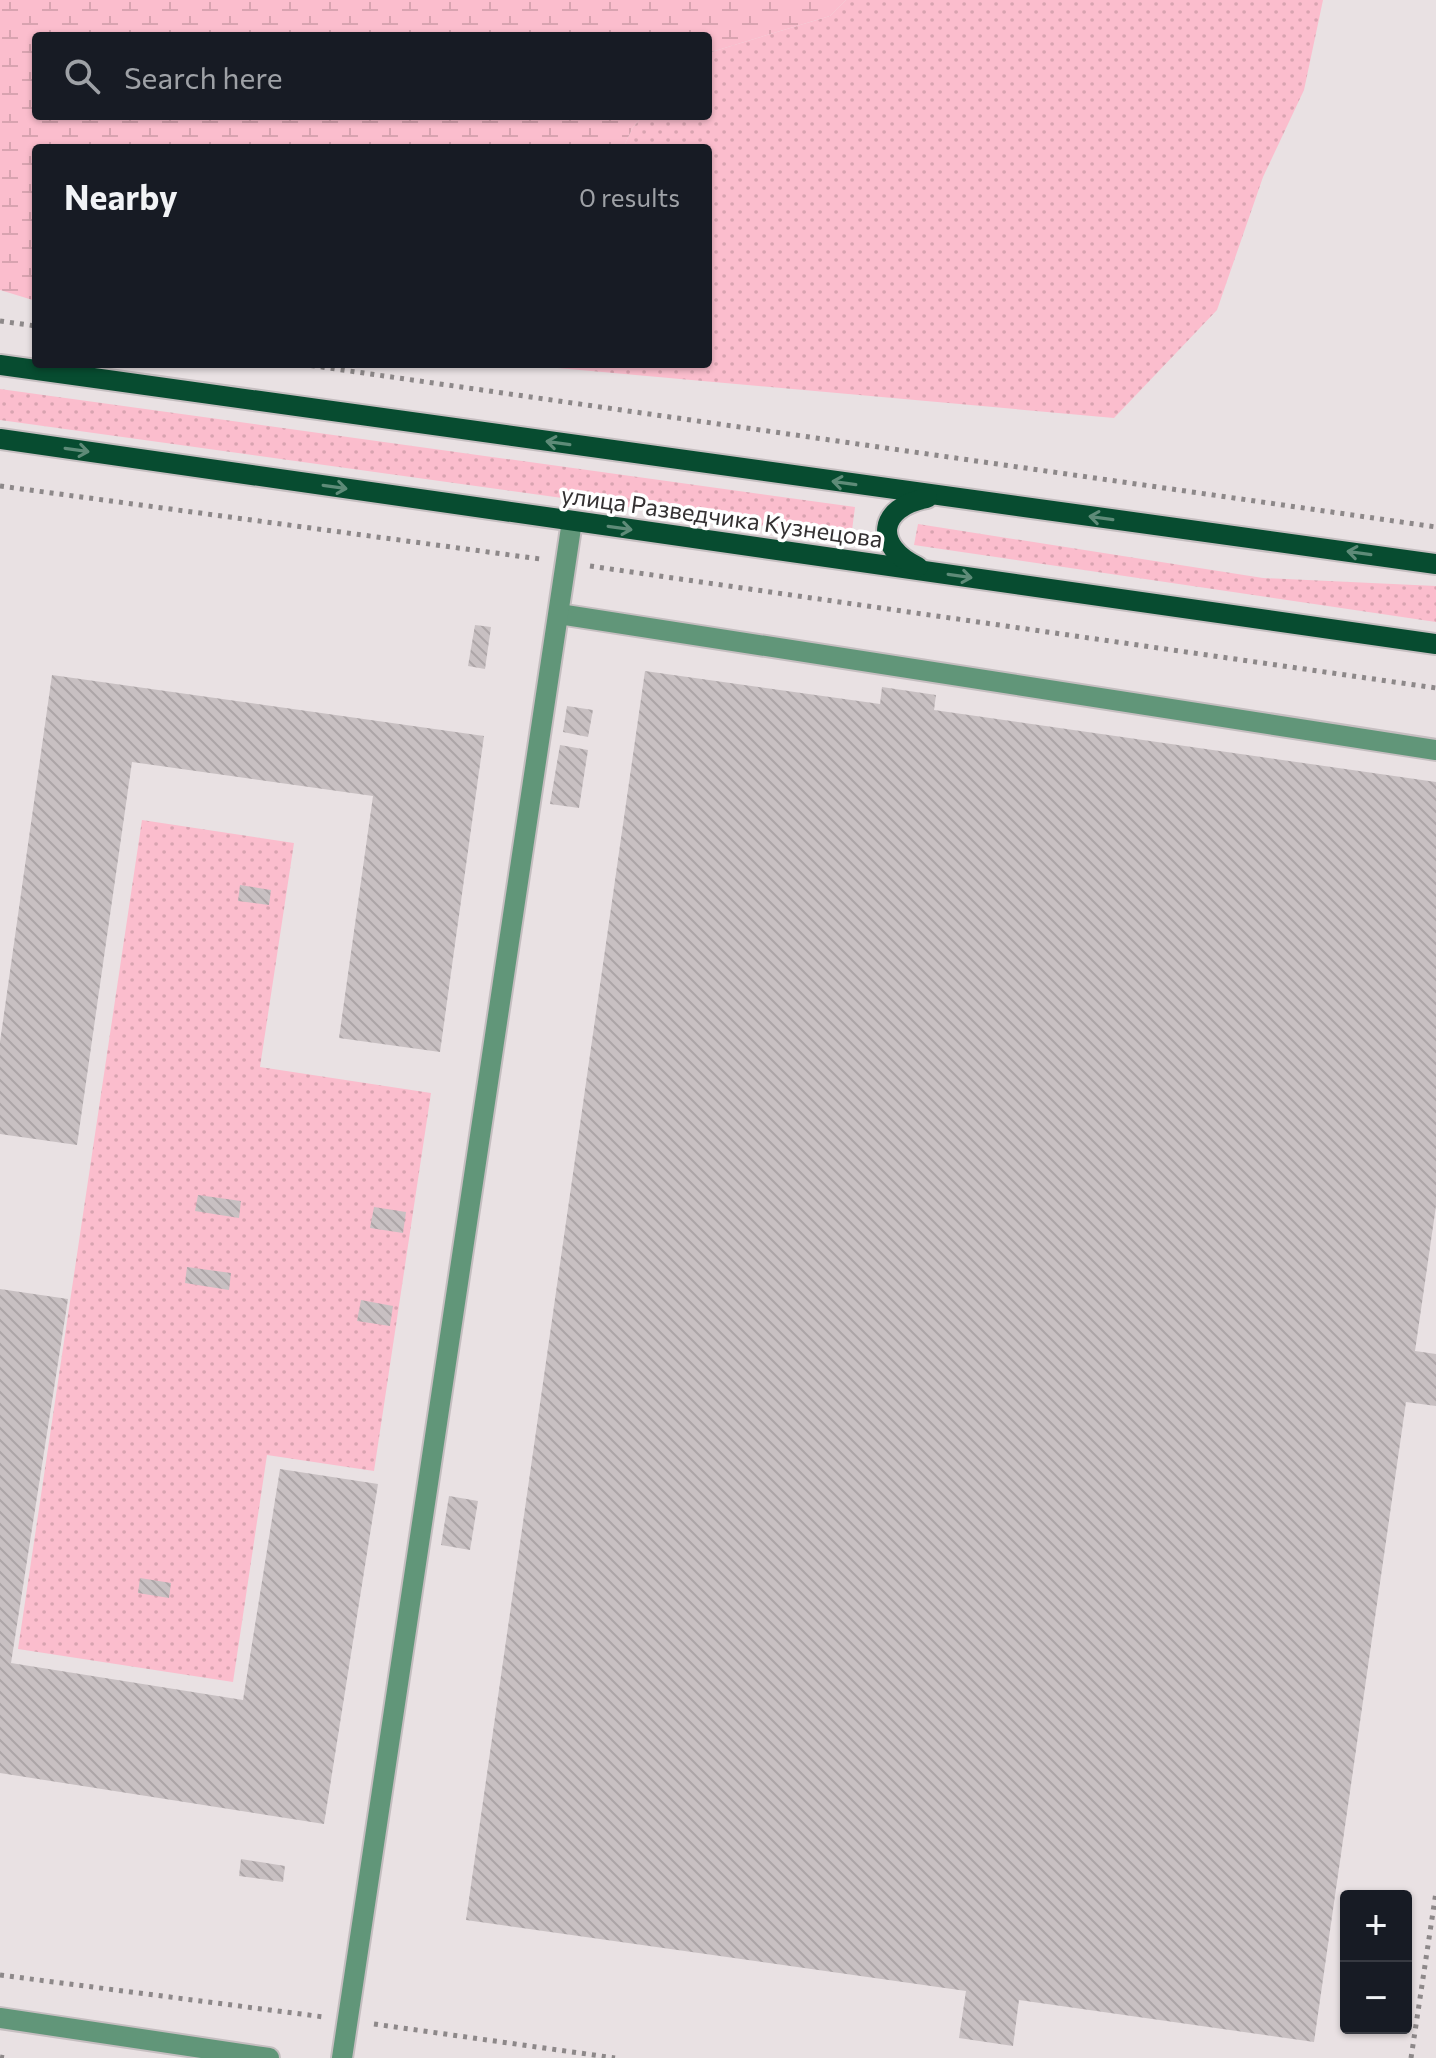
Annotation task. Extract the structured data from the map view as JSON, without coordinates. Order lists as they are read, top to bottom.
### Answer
{
  "streets": {
    "main road": ["улица Разведчика Кузнецова"]
  },
  "page": {
    "search": "Search here",
    "heading": ["Nearby", "0 results"],
    "map_buttons": ["+", "−"]
  }
}
